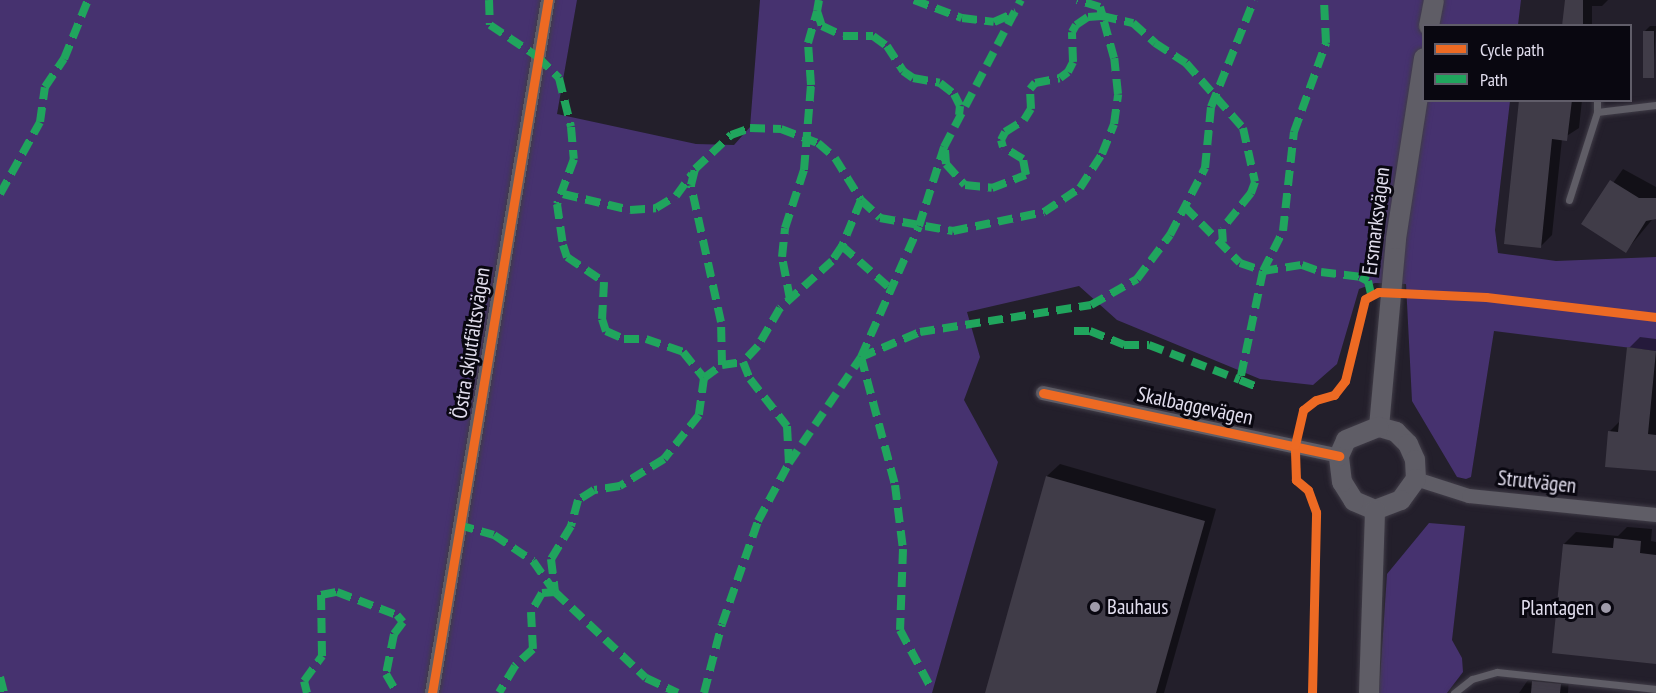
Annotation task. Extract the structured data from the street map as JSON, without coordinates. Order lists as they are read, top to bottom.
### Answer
{
  "streets": {
    "main road": ["Ersmarksvägen"],
    "street": ["Östra skjutfältsvägen", "Skalbaggevägen", "Strutvägen"]
  },
  "crossings": [
    ["Ersmarksvägen", "Skalbaggevägen"],
    ["Ersmarksvägen", "Strutvägen"],
    ["Skalbaggevägen", "Strutvägen"]
  ],
  "places": ["Bauhaus", "Plantagen"],
  "legend": ["Cycle path", "Path"]
}
